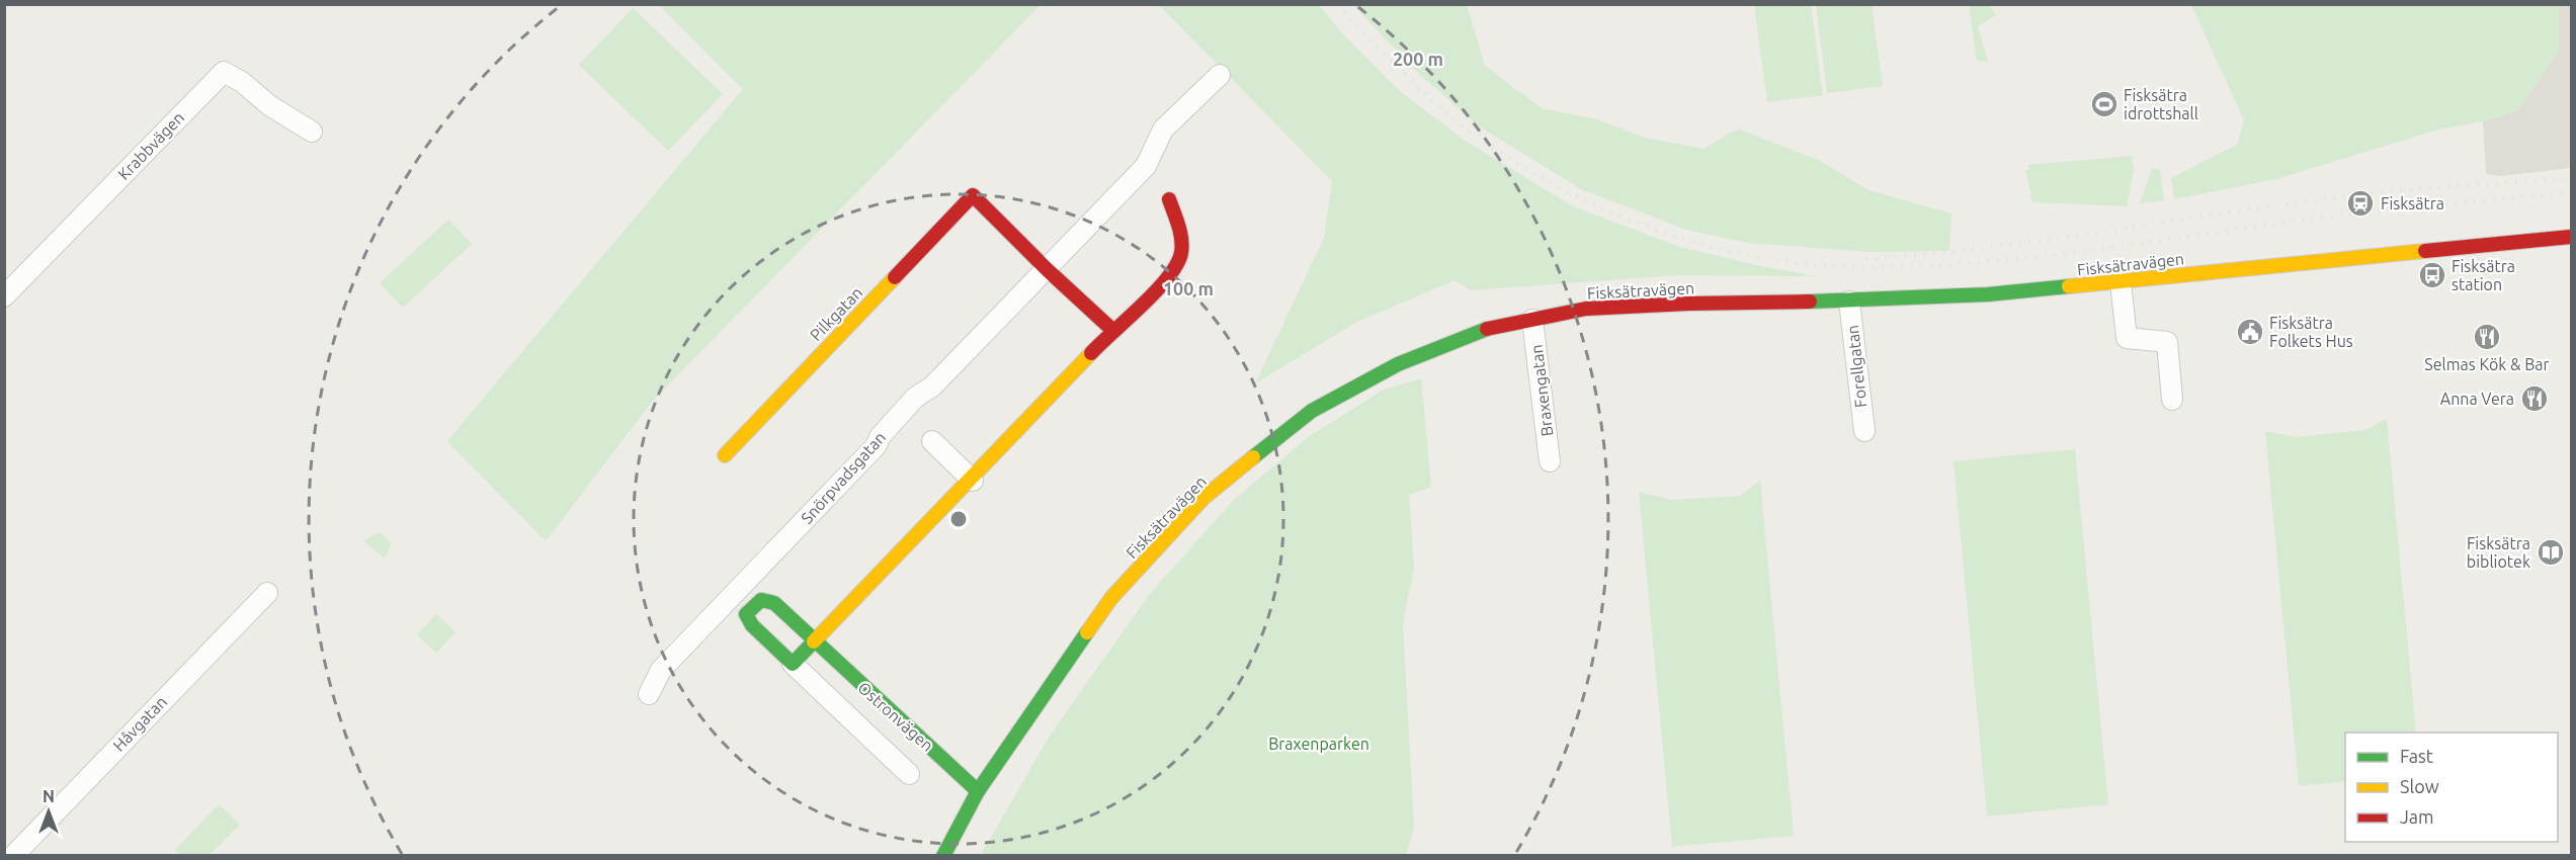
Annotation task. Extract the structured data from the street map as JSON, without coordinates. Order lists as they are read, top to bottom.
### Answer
{
  "streets": {
    "street": [
      "Krabbvägen",
      "Fisksätravägen",
      "Pilkgatan",
      "Forellgatan",
      "Braxengatan",
      "Snörpvadsgatan",
      "Ostronvägen",
      "Håvgatan"
    ]
  },
  "crossings": [
    ["Fisksätravägen", "Forellgatan"],
    ["Fisksätravägen", "Braxengatan"],
    ["Fisksätravägen", "Ostronvägen"],
    ["Pilkgatan", "Snörpvadsgatan"]
  ],
  "parks": ["Braxenparken"],
  "places": {
    "sports": ["Fisksätra idrottshall"],
    "station": ["Fisksätra"],
    "bus stop": ["Fisksätra station"],
    "public building": ["Fisksätra Folkets Hus"],
    "restaurant": ["Selmas Kök & Bar", "Anna Vera"],
    "library": ["Fisksätra bibliotek"]
  },
  "legend": ["Fast", "Slow", "Jam"],
  "north": "top",
  "rings": ["200 m", "100 m"]
}
